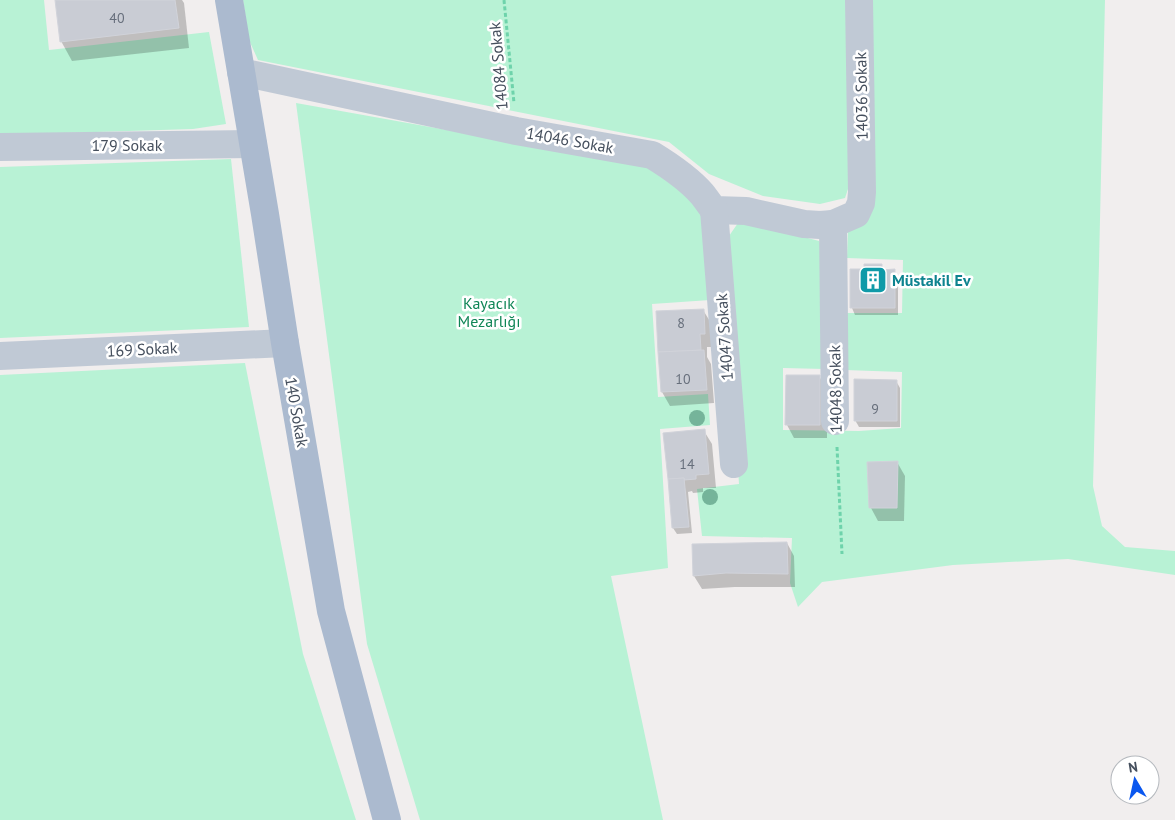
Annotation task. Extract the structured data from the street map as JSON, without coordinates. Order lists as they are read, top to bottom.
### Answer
{
  "streets": {
    "main road": ["140 Sokak"],
    "street": [
      "14036 Sokak",
      "14046 Sokak",
      "179 Sokak",
      "14047 Sokak",
      "169 Sokak",
      "14048 Sokak"
    ],
    "path": ["14084 Sokak"]
  },
  "crossings": [
    ["14084 Sokak", "14046 Sokak"],
    ["14036 Sokak", "14048 Sokak"],
    ["14046 Sokak", "14047 Sokak"],
    ["14046 Sokak", "140 Sokak"],
    ["179 Sokak", "140 Sokak"],
    ["169 Sokak", "140 Sokak"]
  ],
  "parks": ["Kayacık Mezarlığı"],
  "places": {
    "building": ["Müstakil Ev"]
  },
  "house_numbers": [
    "40",
    "8",
    "10",
    "9",
    "14"
  ],
  "north": "top"
}
